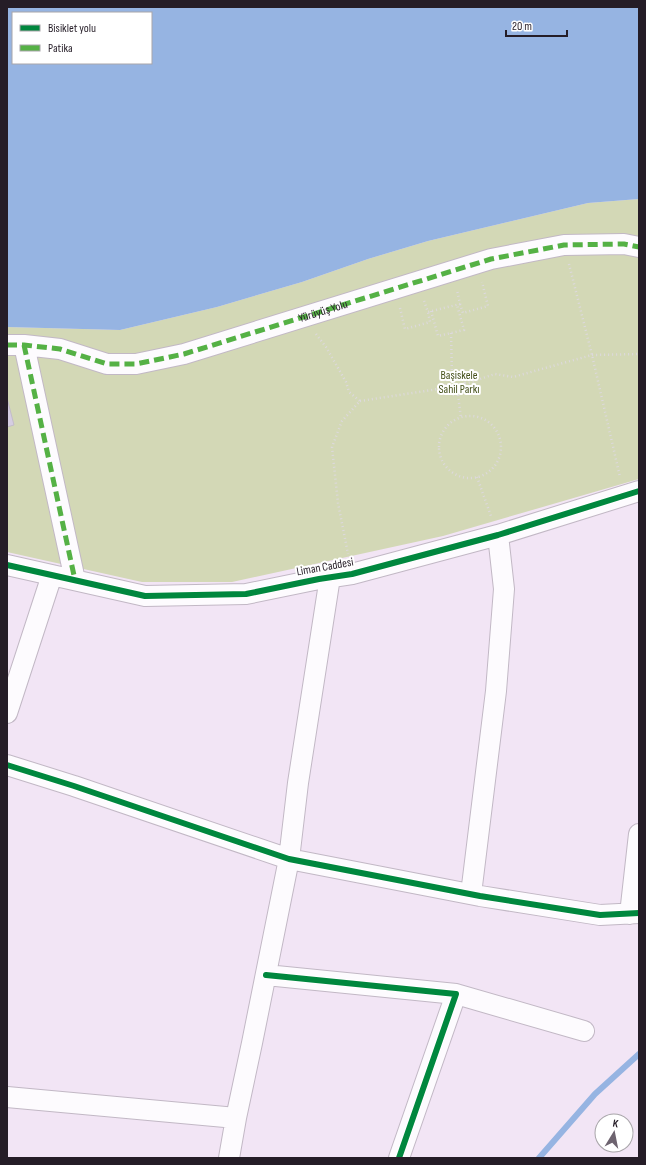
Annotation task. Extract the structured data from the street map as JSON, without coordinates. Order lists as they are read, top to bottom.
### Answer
{
  "streets": {
    "street": ["Yürüyüş Yolu", "Liman Caddesi"]
  },
  "parks": ["Başiskele Sahil Parkı"],
  "legend": ["Bisiklet yolu", "Patika"],
  "scale_bar": "20 m",
  "north": "top"
}
